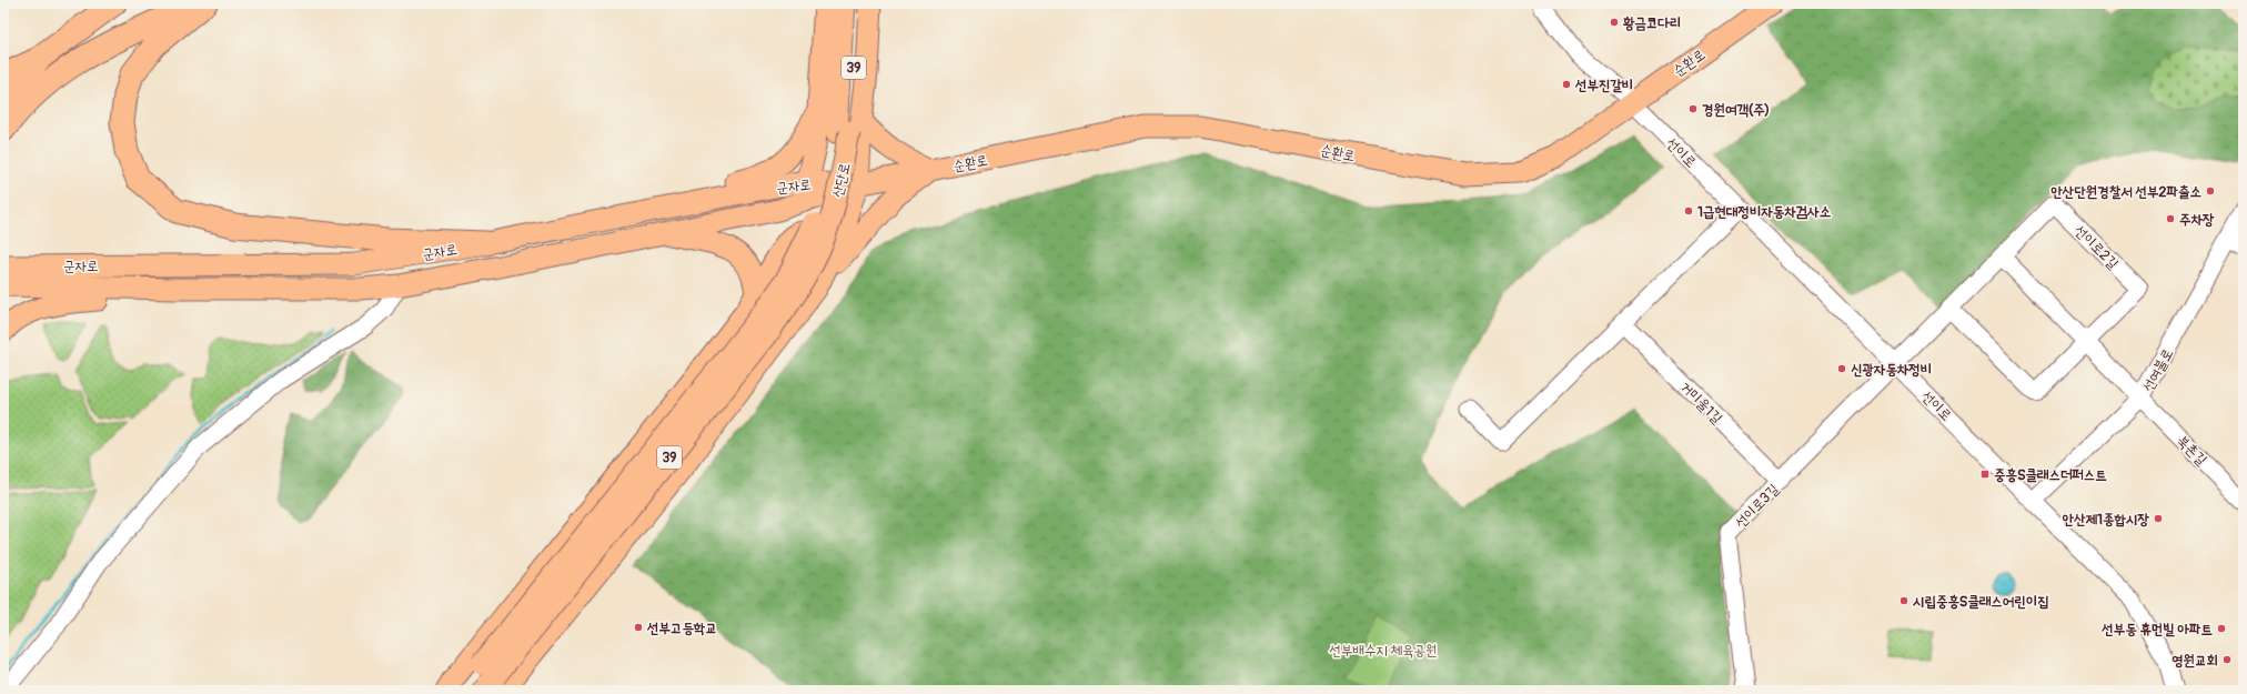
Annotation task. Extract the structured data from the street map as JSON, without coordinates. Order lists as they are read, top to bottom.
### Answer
{
  "streets": {
    "main road": [
      "순환로",
      "39",
      "산단로",
      "군자로"
    ],
    "street": [
      "선이로",
      "선이로2길",
      "선여불로",
      "거미울1길",
      "북촌길",
      "선이로3길"
    ]
  },
  "crossings": [
    ["순환로", "선이로"],
    ["순환로", "군자로"],
    ["39", "산단로"],
    ["선이로", "선이로2길"],
    ["선이로", "선여불로"],
    ["선이로", "선이로3길"],
    ["선이로2길", "북촌길"],
    ["선이로2길", "선이로3길"],
    ["선여불로", "북촌길"],
    ["거미울1길", "선이로3길"]
  ],
  "parks": ["선부배수지 체육공원"],
  "places": {
    "other": [
      "황금코다리",
      "선부진갈비",
      "경원여객(주)",
      "안산단원경찰서 선부2파출소",
      "1급현대정비자동차검사소",
      "주차장",
      "신광자동차정비",
      "안산제1종합시장",
      "시립중흥S클래스어린이집",
      "선부고등학교",
      "선부동 휴먼빌 아파트",
      "영원교회"
    ],
    "transit": ["중흥S클래스더퍼스트"]
  }
}
